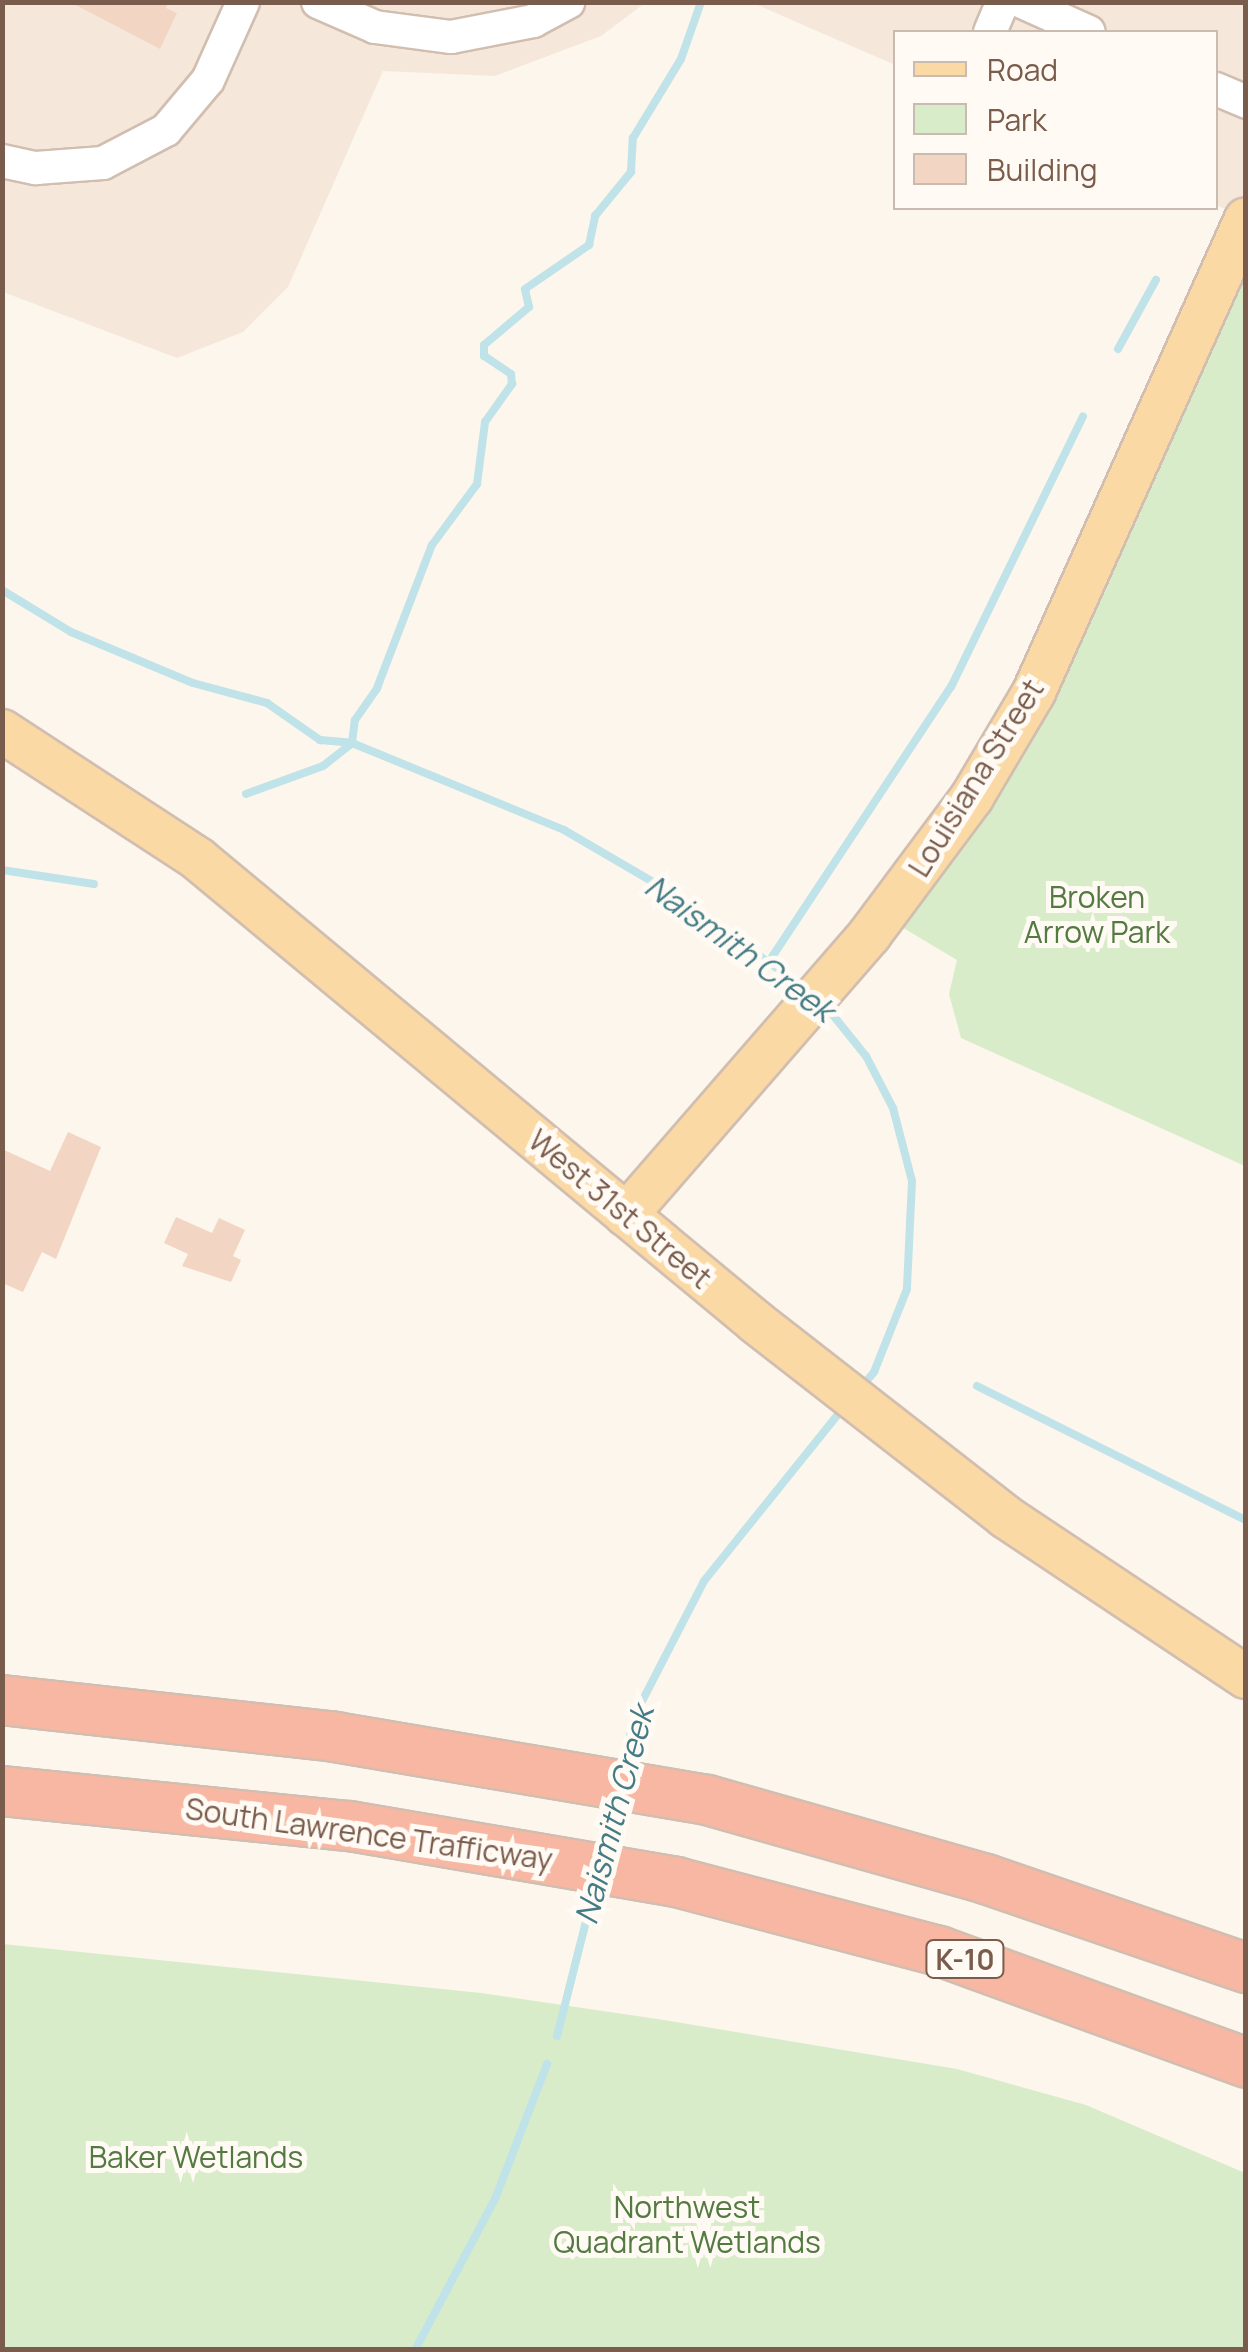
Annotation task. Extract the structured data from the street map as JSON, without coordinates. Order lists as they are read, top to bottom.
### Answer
{
  "streets": {
    "highway": ["South Lawrence Trafficway", "K-10"],
    "main road": ["Louisiana Street", "West 31st Street"]
  },
  "crossings": [
    ["Louisiana Street", "West 31st Street"]
  ],
  "water": ["Naismith Creek"],
  "parks": ["Broken Arrow Park", "Baker Wetlands", "Northwest Quadrant Wetlands"],
  "legend": ["Road", "Park", "Building"]
}
